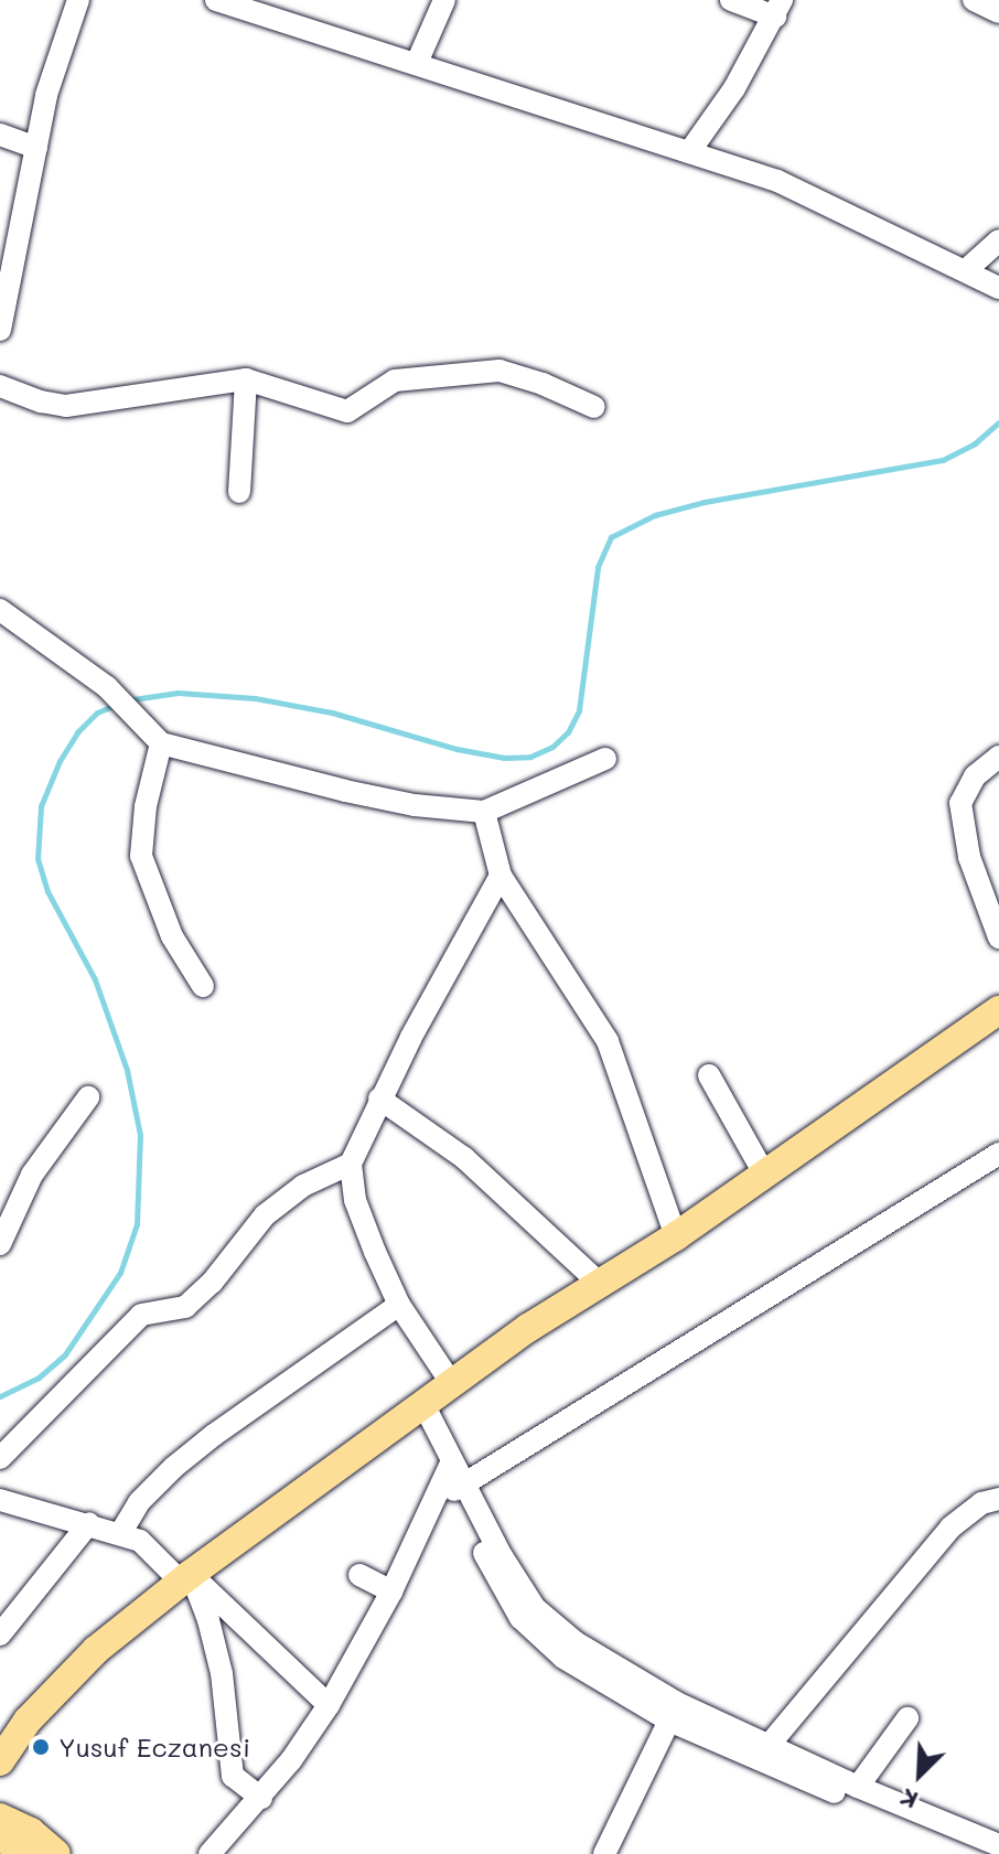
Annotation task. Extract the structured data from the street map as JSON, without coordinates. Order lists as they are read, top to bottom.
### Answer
{
  "places": ["Yusuf Eczanesi"],
  "north": "bottom left"
}
